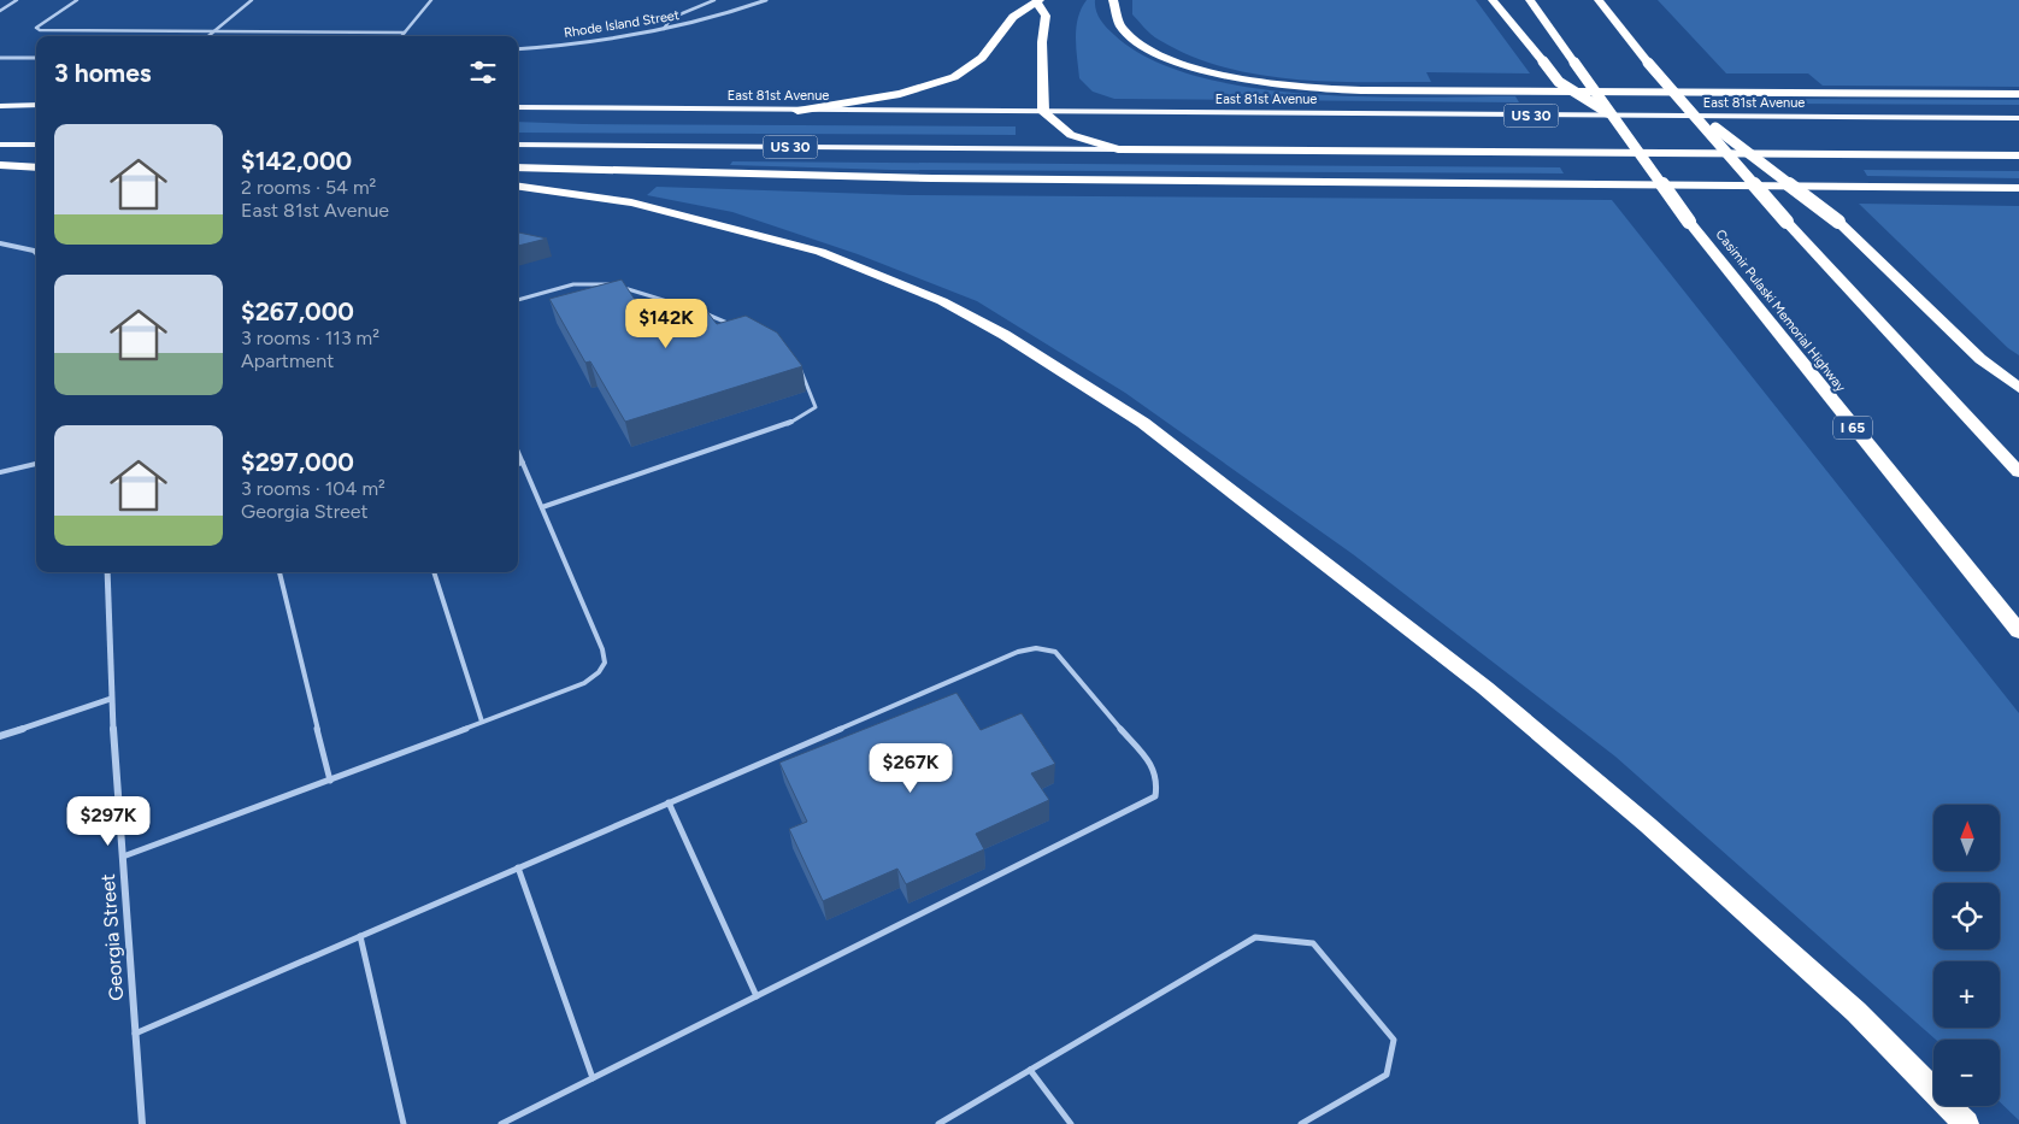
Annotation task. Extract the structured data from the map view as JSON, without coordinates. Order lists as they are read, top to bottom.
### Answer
{
  "streets": {
    "highway": ["US 30", "Casimir Pulaski Memorial Highway", "I 65"],
    "main road": ["East 81st Avenue"],
    "street": ["Rhode Island Street", "Georgia Street"]
  },
  "north": "top",
  "page": {
    "heading": "3 homes",
    "list": [
      {
        "name": "$142,000",
        "note": "2 rooms · 54 m² · East 81st Avenue"
      },
      {
        "name": "$267,000",
        "note": "3 rooms · 113 m² · Apartment"
      },
      {
        "name": "$297,000",
        "note": "3 rooms · 104 m² · Georgia Street"
      }
    ],
    "price": ["$142K", "$267K", "$297K"],
    "map_buttons": ["+", "−"]
  }
}
